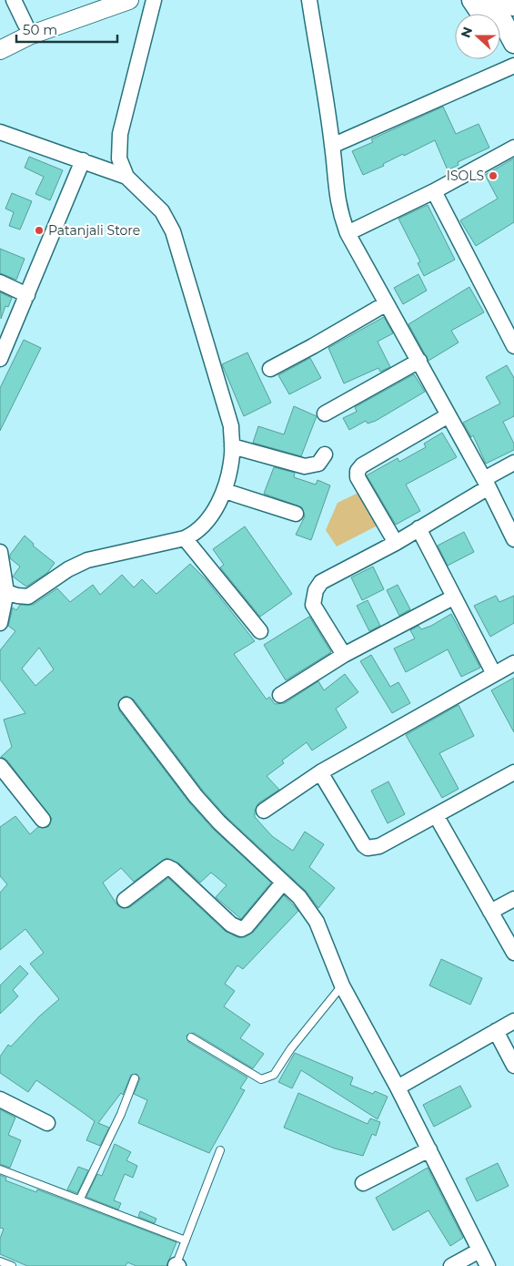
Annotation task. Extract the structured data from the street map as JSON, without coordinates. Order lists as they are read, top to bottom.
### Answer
{
  "places": ["ISOLS", "Patanjali Store"],
  "scale_bar": "50 m",
  "north": "left"
}
